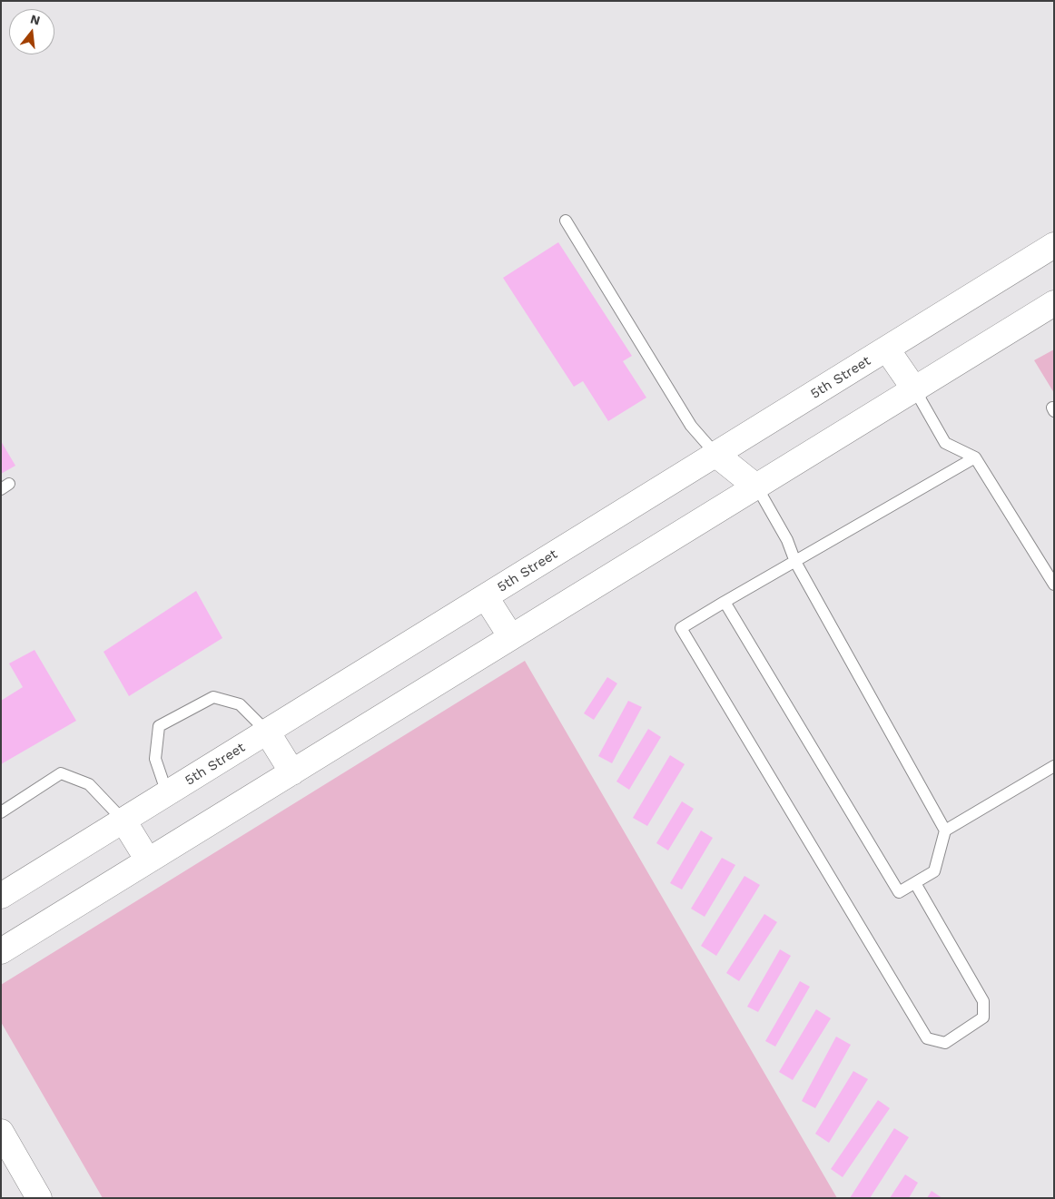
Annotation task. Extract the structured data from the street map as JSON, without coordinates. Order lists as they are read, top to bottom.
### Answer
{
  "streets": {
    "main road": ["5th Street"]
  },
  "north": "top"
}
